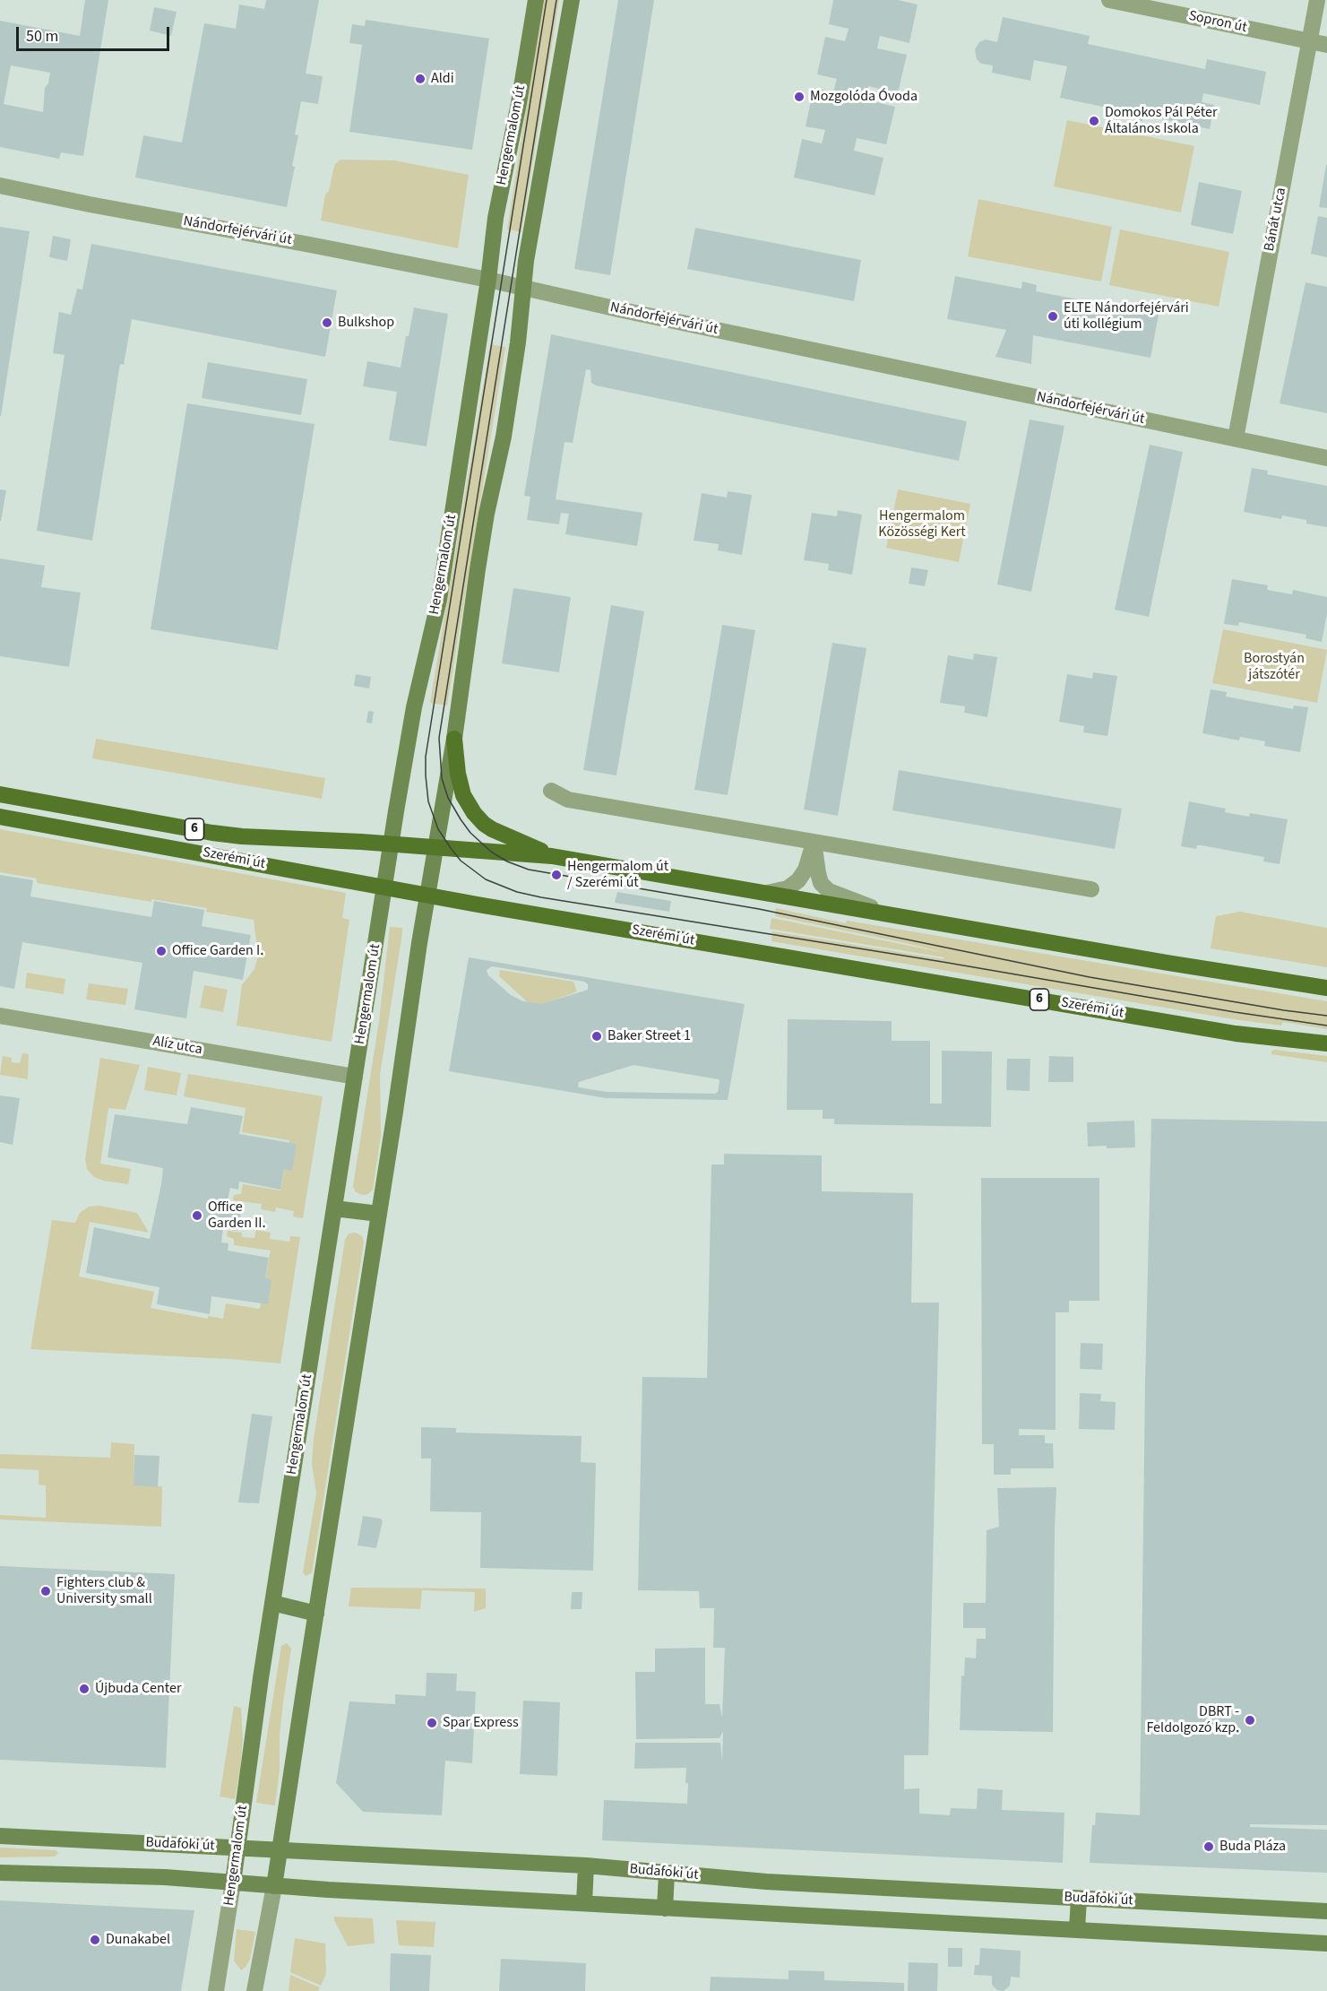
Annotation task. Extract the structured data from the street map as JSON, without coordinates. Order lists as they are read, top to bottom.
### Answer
{
  "streets": {
    "main road": [
      "Hengermalom út",
      "6",
      "Szerémi út",
      "Budafoki út"
    ],
    "street": [
      "Sopron út",
      "Bánát utca",
      "Nándorfejérvári út",
      "Alíz utca"
    ]
  },
  "crossings": [
    ["Sopron út", "Bánát utca"],
    ["Hengermalom út", "Nándorfejérvári út"],
    ["Hengermalom út", "Szerémi út"],
    ["Hengermalom út", "Alíz utca"],
    ["Hengermalom út", "Budafoki út"],
    ["Bánát utca", "Nándorfejérvári út"]
  ],
  "parks": ["Hengermalom Közösségi Kert", "Borostyán játszótér"],
  "places": [
    "Aldi",
    "Mozgolóda Óvoda",
    "Domokos Pál Péter Általános Iskola",
    "ELTE Nándorfejérvári úti kollégium",
    "Bulkshop",
    "Hengermalom út / Szerémi út",
    "Office Garden I.",
    "Baker Street 1",
    "Office Garden II.",
    "Fighters club & University small",
    "Újbuda Center",
    "DBRT - Feldolgozó kzp.",
    "Spar Express",
    "Buda Pláza",
    "Dunakabel"
  ],
  "scale_bar": "50 m"
}
